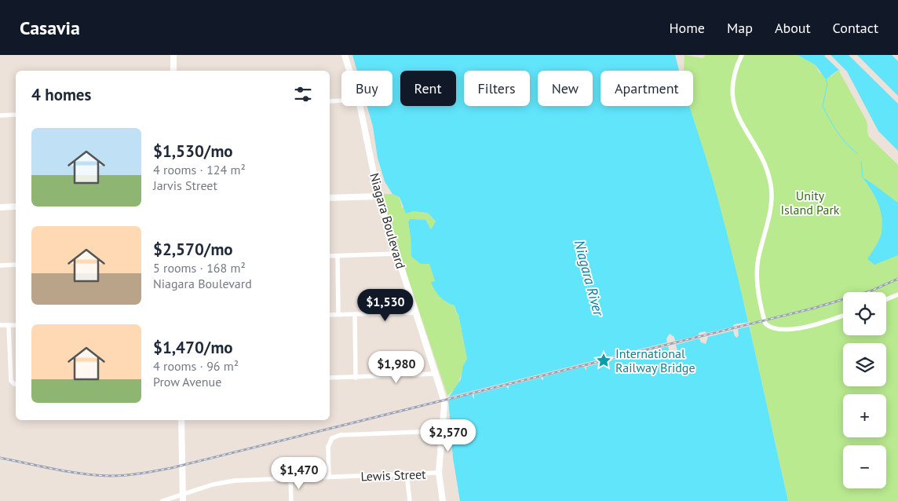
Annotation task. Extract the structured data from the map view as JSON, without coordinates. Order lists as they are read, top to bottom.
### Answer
{
  "streets": {
    "main road": ["Niagara Boulevard"],
    "street": ["Lewis Street"]
  },
  "crossings": [
    ["Niagara Boulevard", "Lewis Street"]
  ],
  "water": ["Niagara River"],
  "parks": ["Unity Island Park"],
  "places": {
    "place": ["International Railway Bridge"]
  },
  "page": {
    "header": "Casavia",
    "nav": [
      "Home",
      "Map",
      "About",
      "Contact"
    ],
    "chip": [
      "Buy",
      "Rent",
      "Filters",
      "New",
      "Apartment"
    ],
    "heading": "4 homes",
    "list": [
      {
        "name": "$1,530/mo",
        "note": "4 rooms · 124 m² · Jarvis Street"
      },
      {
        "name": "$2,570/mo",
        "note": "5 rooms · 168 m² · Niagara Boulevard"
      },
      {
        "name": "$1,470/mo",
        "note": "4 rooms · 96 m² · Prow Avenue"
      }
    ],
    "price": [
      "$1,530",
      "$1,980",
      "$2,570",
      "$1,470"
    ],
    "map_buttons": ["+", "−"]
  }
}
